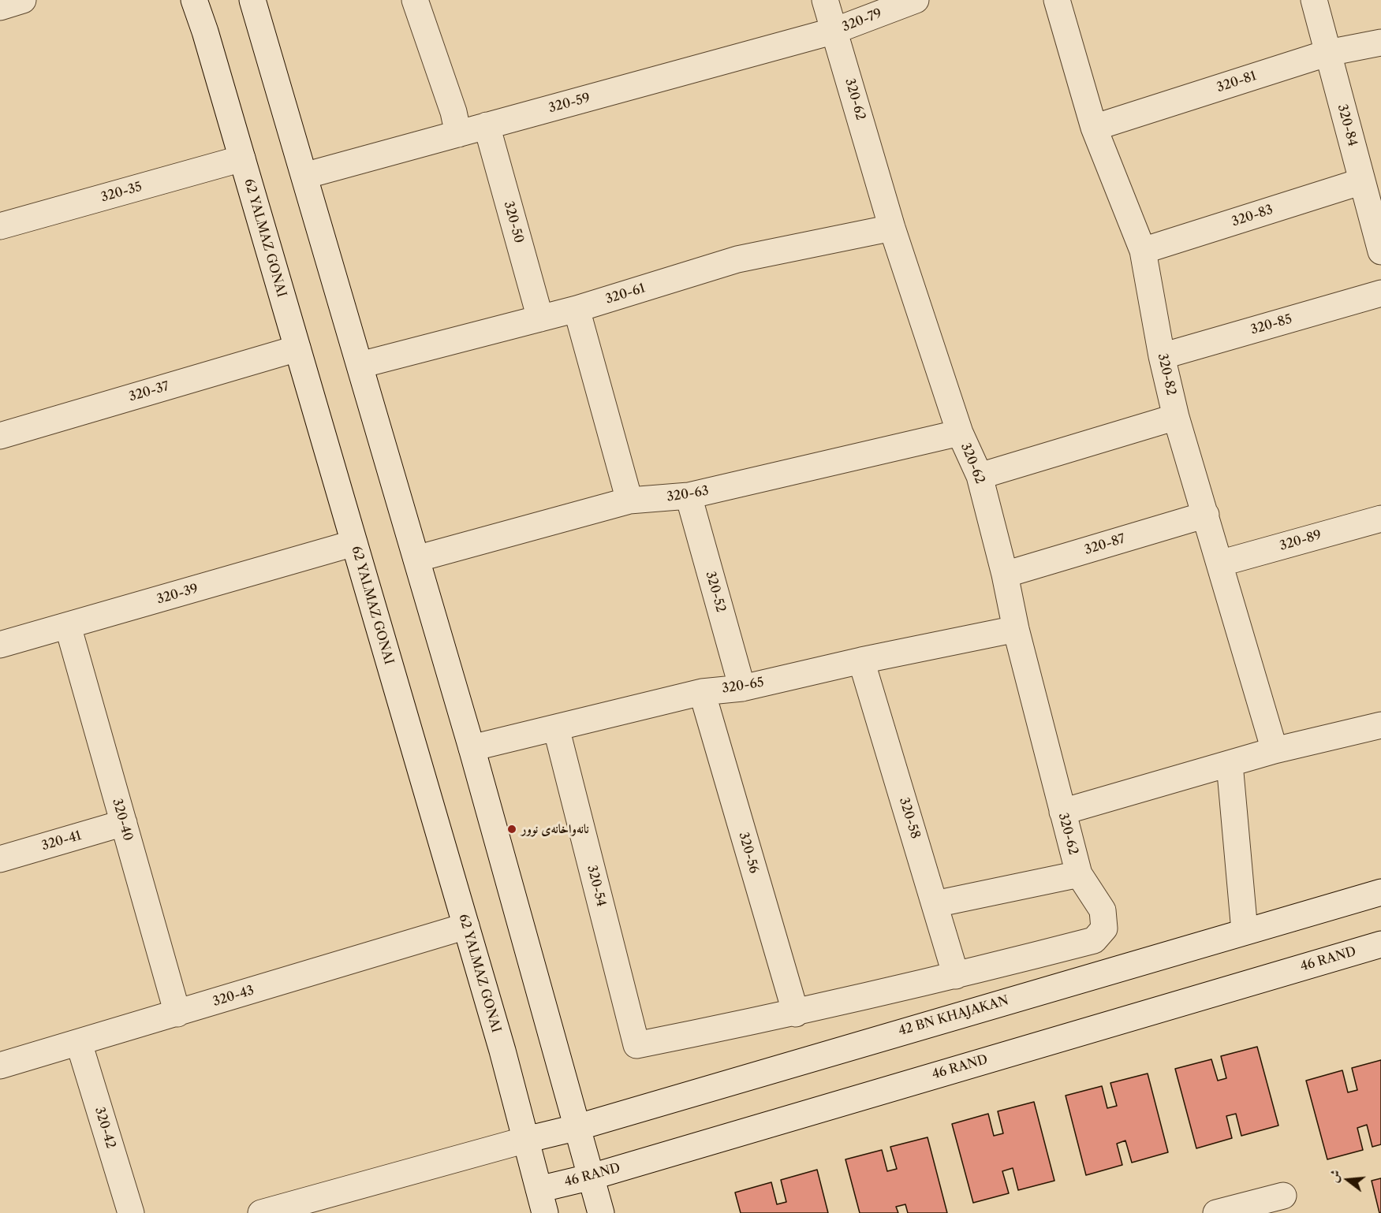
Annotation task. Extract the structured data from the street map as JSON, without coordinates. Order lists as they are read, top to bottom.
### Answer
{
  "streets": {
    "street": [
      "320-79",
      "320-81",
      "320-62",
      "320-59",
      "320-84",
      "320-35",
      "320-83",
      "320-50",
      "62 YALMAZ GONAI",
      "320-61",
      "320-85",
      "320-82",
      "320-37",
      "320-63",
      "320-89",
      "320-87",
      "320-52",
      "320-39",
      "320-65",
      "320-58",
      "320-40",
      "320-41",
      "320-56",
      "320-54",
      "46 RAND",
      "320-43",
      "42 BN KHAJAKAN",
      "320-42"
    ]
  },
  "crossings": [
    ["320-79", "320-62"],
    ["320-79", "320-59"],
    ["320-81", "320-84"],
    ["320-81", "320-82"],
    ["320-62", "320-59"],
    ["320-62", "320-61"],
    ["320-62", "320-63"],
    ["320-62", "320-87"],
    ["320-62", "320-65"],
    ["320-62", "320-58"],
    ["320-59", "320-50"],
    ["320-84", "320-83"],
    ["320-35", "62 YALMAZ GONAI"],
    ["320-83", "320-82"],
    ["320-50", "320-61"],
    ["62 YALMAZ GONAI", "320-37"],
    ["62 YALMAZ GONAI", "320-39"],
    ["62 YALMAZ GONAI", "46 RAND"],
    ["62 YALMAZ GONAI", "320-43"],
    ["62 YALMAZ GONAI", "42 BN KHAJAKAN"],
    ["320-85", "320-82"],
    ["320-82", "320-89"],
    ["320-82", "320-87"],
    ["320-63", "320-52"],
    ["320-52", "320-65"],
    ["320-39", "320-40"],
    ["320-65", "320-58"],
    ["320-65", "320-56"],
    ["320-65", "320-54"],
    ["320-40", "320-41"],
    ["320-40", "320-43"],
    ["320-56", "320-54"],
    ["320-43", "320-42"]
  ],
  "places": ["نانەواخانەی نوور"],
  "north": "left"
}
